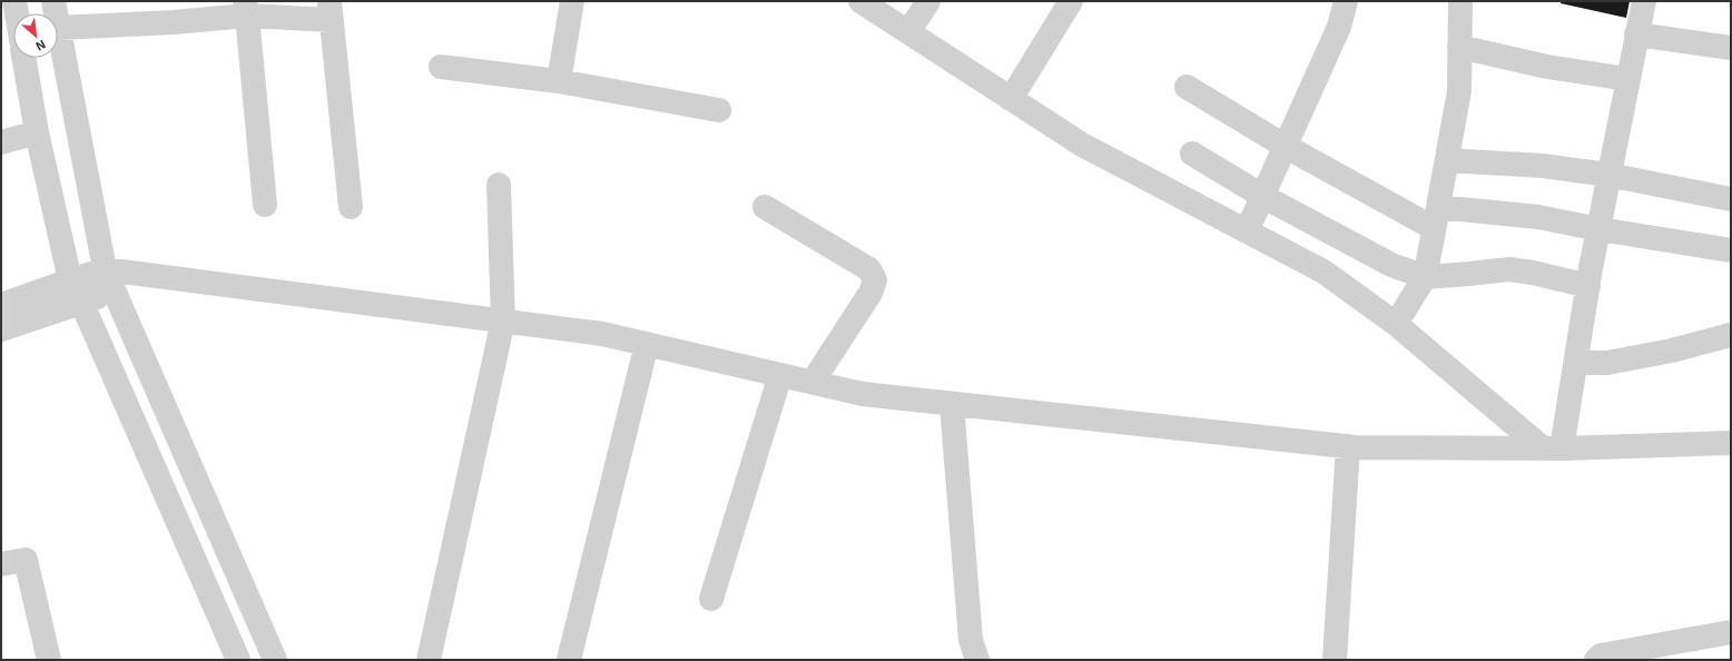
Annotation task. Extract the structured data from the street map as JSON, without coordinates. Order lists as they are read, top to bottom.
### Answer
{
  "north": "bottom right"
}
